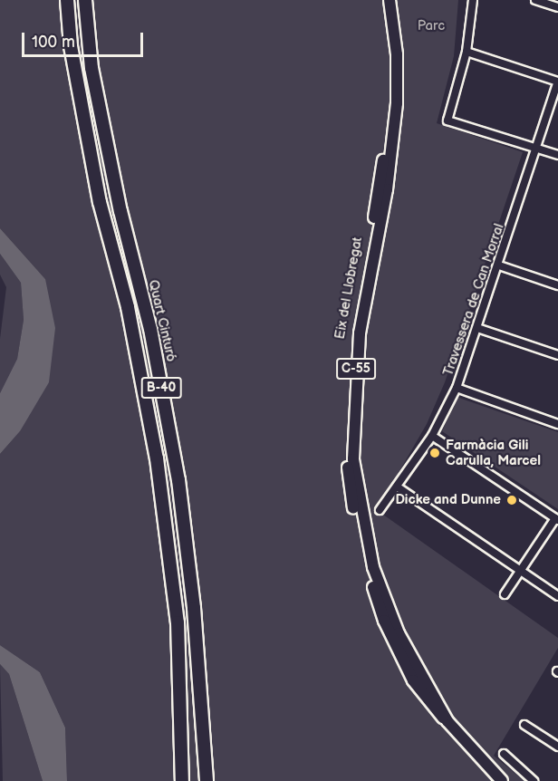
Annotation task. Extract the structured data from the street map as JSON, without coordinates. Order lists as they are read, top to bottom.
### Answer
{
  "streets": {
    "highway": [
      "Eix del Llobregat",
      "Quart Cinturó",
      "C-55",
      "B-40"
    ],
    "street": ["Travessera de Can Morral"]
  },
  "parks": ["Parc"],
  "places": ["Farmàcia Gili Carulla, Marcel", "Dicke and Dunne"],
  "scale_bar": "100 m"
}
